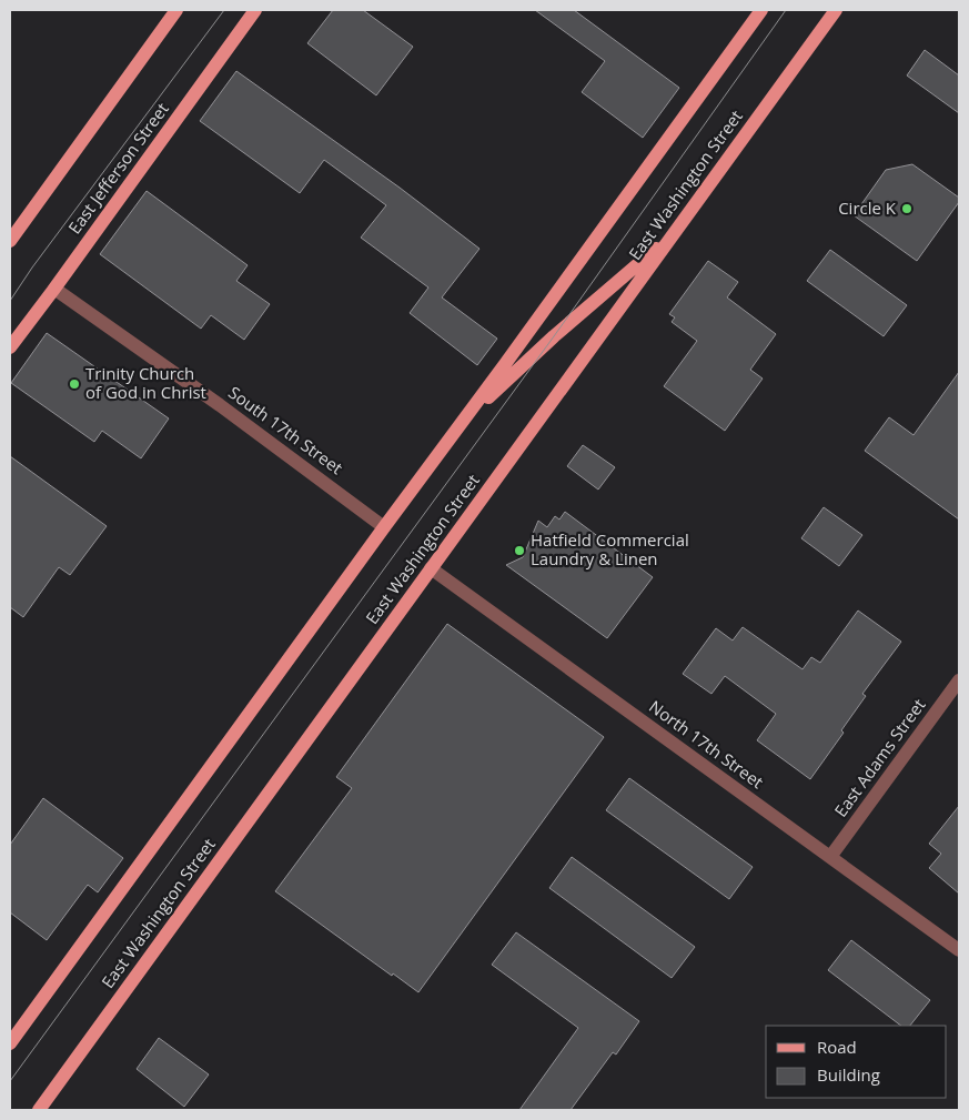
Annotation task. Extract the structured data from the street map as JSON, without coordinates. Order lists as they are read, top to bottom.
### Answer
{
  "streets": {
    "main road": ["East Jefferson Street", "East Washington Street"],
    "street": ["South 17th Street", "North 17th Street", "East Adams Street"]
  },
  "crossings": [
    ["East Jefferson Street", "South 17th Street"],
    ["East Washington Street", "North 17th Street"],
    ["North 17th Street", "East Adams Street"]
  ],
  "places": ["Circle K", "Trinity Church of God in Christ", "Hatfield Commercial Laundry & Linen"],
  "legend": ["Road", "Building"]
}
